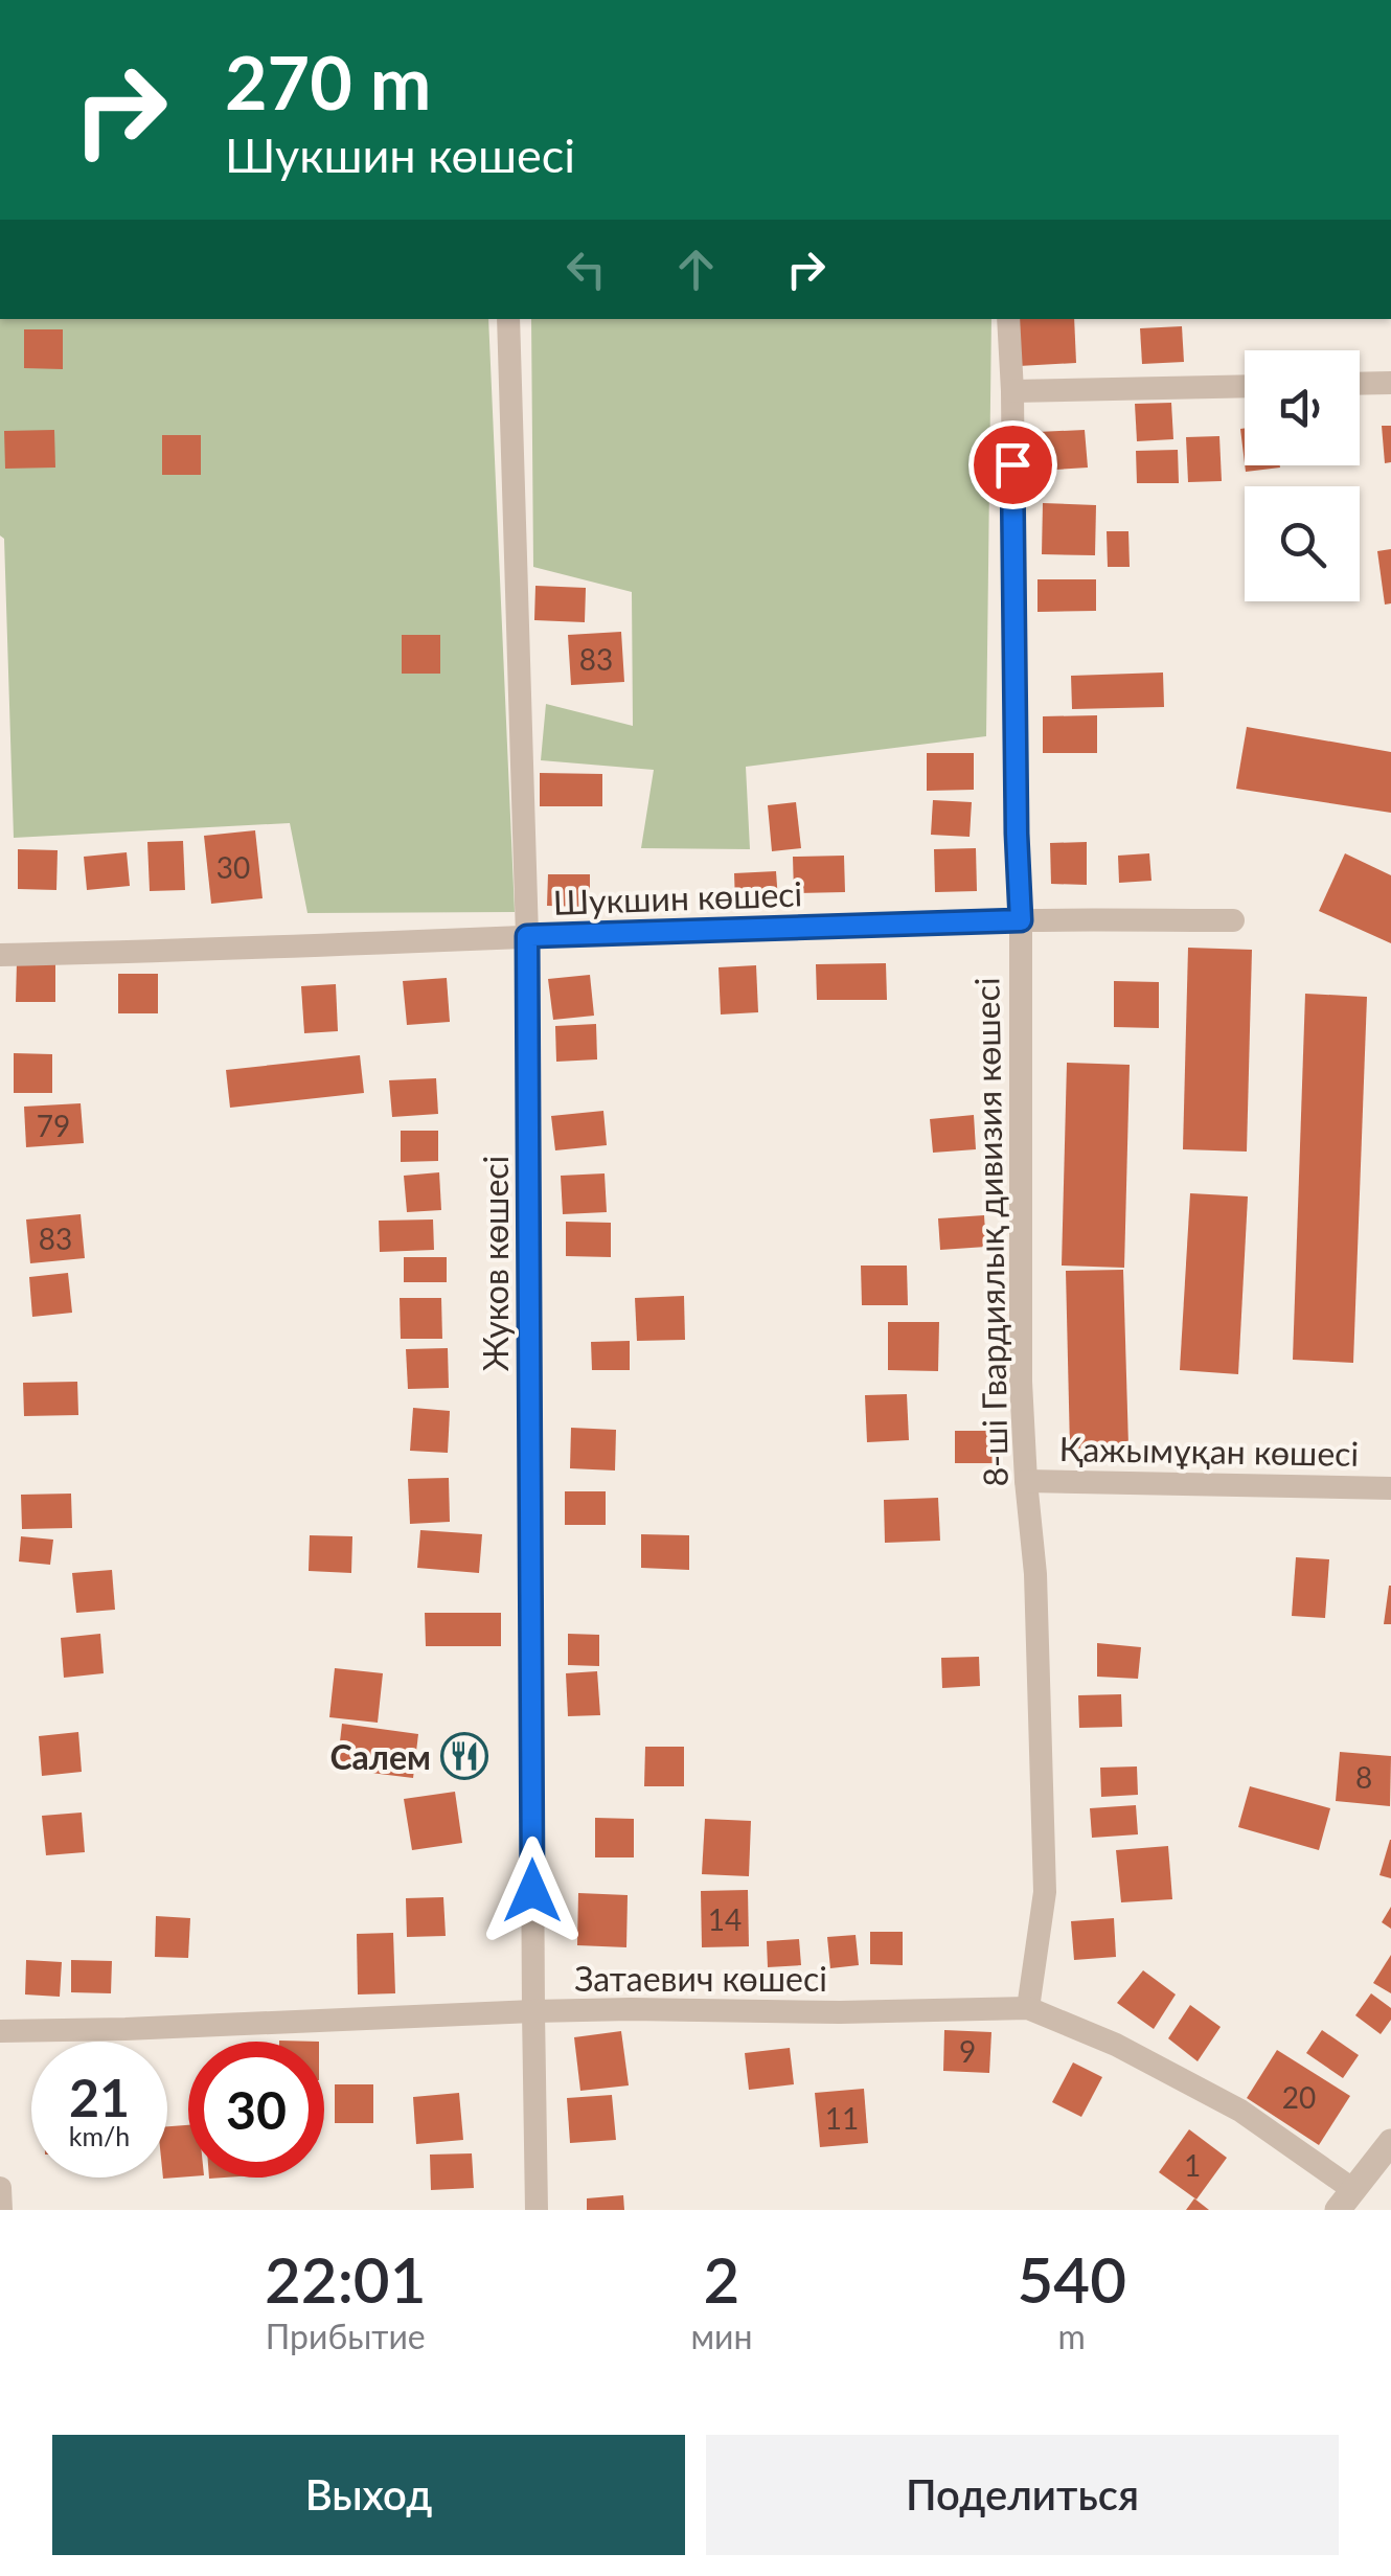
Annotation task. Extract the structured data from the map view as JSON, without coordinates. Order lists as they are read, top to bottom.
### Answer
{
  "streets": {
    "street": [
      "Шукшин көшесі",
      "8-ші Гвардиялық дивизия көшесі",
      "Жуков көшесі",
      "Қажымұқан көшесі",
      "Затаевич көшесі"
    ]
  },
  "crossings": [
    ["Шукшин көшесі", "8-ші Гвардиялық дивизия көшесі"],
    ["Шукшин көшесі", "Жуков көшесі"],
    ["8-ші Гвардиялық дивизия көшесі", "Қажымұқан көшесі"],
    ["8-ші Гвардиялық дивизия көшесі", "Затаевич көшесі"],
    ["Жуков көшесі", "Затаевич көшесі"]
  ],
  "places": {
    "restaurant": ["Салем"]
  },
  "house_numbers": [
    "83",
    "30",
    "79",
    "83",
    "8",
    "14",
    "9",
    "20",
    "11",
    "1"
  ],
  "page": {
    "turn": ["270 m", "Шукшин көшесі"],
    "speed": "21 km/h",
    "limit": "30",
    "eta": [
      "22:01",
      "Прибытие",
      "2",
      "мин",
      "540",
      "m"
    ],
    "buttons": ["Выход", "Поделиться"]
  }
}
